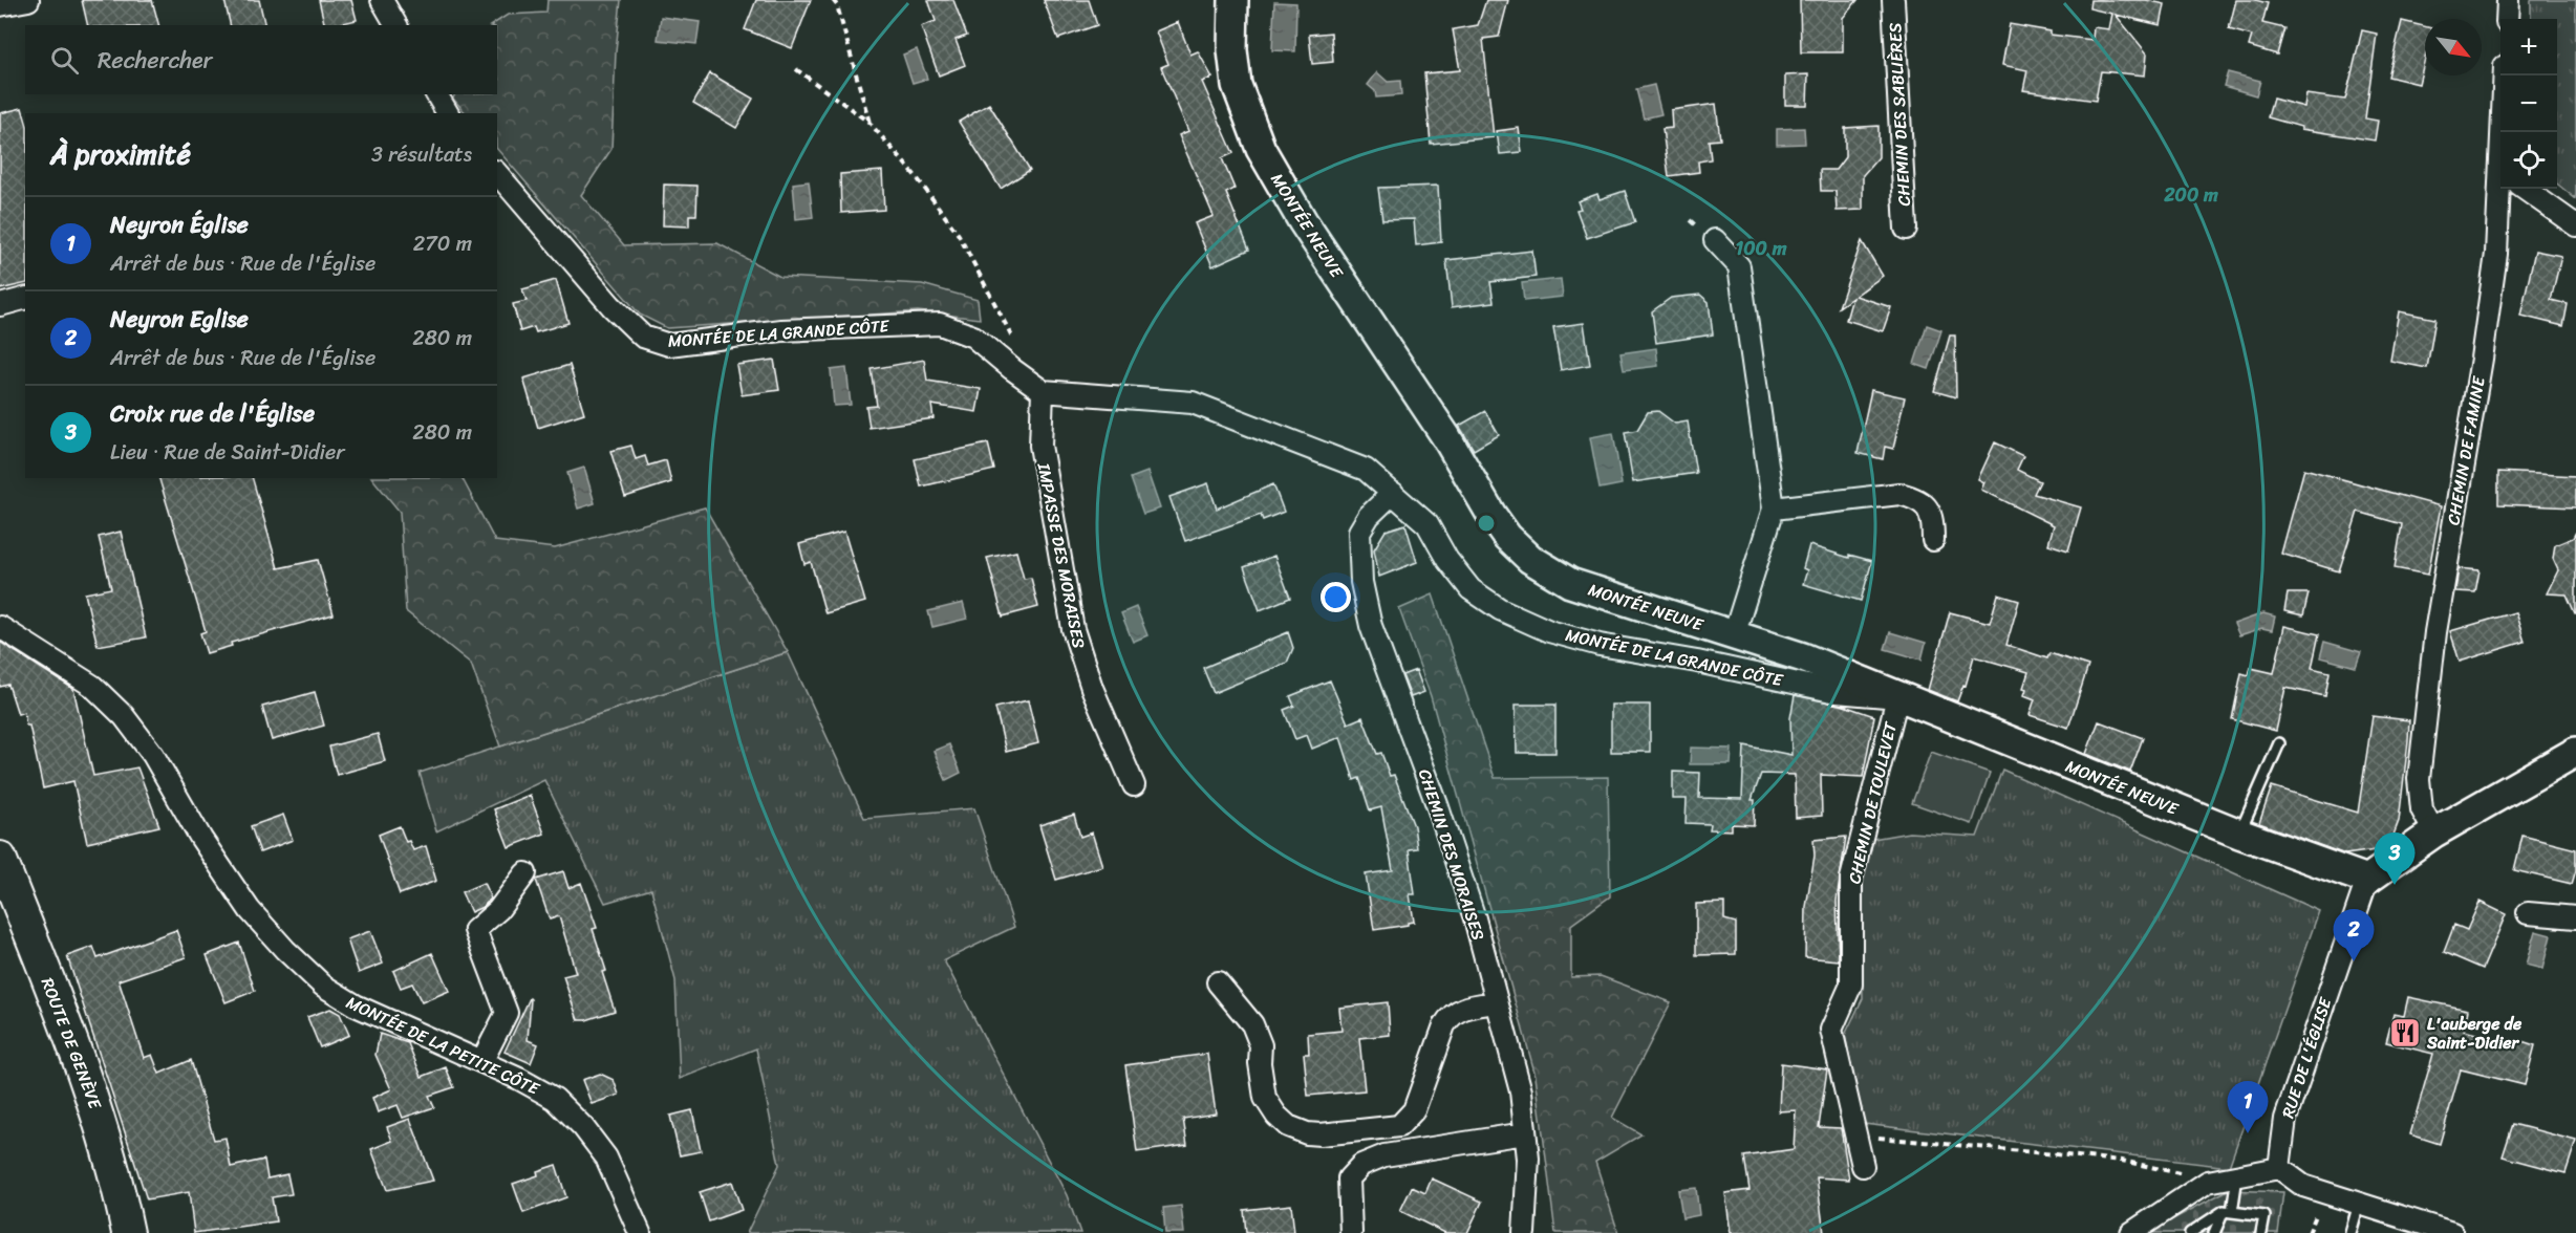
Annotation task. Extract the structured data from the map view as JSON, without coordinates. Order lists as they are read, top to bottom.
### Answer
{
  "streets": {
    "main road": ["ROUTE DE GENÈVE"],
    "street": [
      "CHEMIN DES SABLIÈRES",
      "MONTÉE NEUVE",
      "MONTÉE DE LA GRANDE CÔTE",
      "CHEMIN DE FAMINE",
      "IMPASSE DES MORAISES",
      "CHEMIN DE TOULEVET",
      "CHEMIN DES MORAISES",
      "MONTÉE DE LA PETITE CÔTE",
      "RUE DE L'ÉGLISE"
    ]
  },
  "crossings": [
    ["MONTÉE NEUVE", "MONTÉE DE LA GRANDE CÔTE"],
    ["MONTÉE NEUVE", "CHEMIN DE TOULEVET"],
    ["MONTÉE NEUVE", "RUE DE L'ÉGLISE"],
    ["MONTÉE DE LA GRANDE CÔTE", "IMPASSE DES MORAISES"],
    ["MONTÉE DE LA GRANDE CÔTE", "CHEMIN DE TOULEVET"],
    ["MONTÉE DE LA GRANDE CÔTE", "CHEMIN DES MORAISES"]
  ],
  "places": {
    "restaurant": ["L'auberge de Saint-Didier"]
  },
  "north": "bottom right",
  "page": {
    "map_buttons": ["+", "−"],
    "search": "Rechercher",
    "heading": ["À proximité", "3 résultats"],
    "list": [
      {
        "mark": "1",
        "name": "Neyron Église",
        "note": "Arrêt de bus · Rue de l'Église",
        "value": "270 m"
      },
      {
        "mark": "2",
        "name": "Neyron Eglise",
        "note": "Arrêt de bus · Rue de l'Église",
        "value": "280 m"
      },
      {
        "mark": "3",
        "name": "Croix rue de l'Église",
        "note": "Lieu · Rue de Saint-Didier",
        "value": "280 m"
      }
    ],
    "pins": ["3", "2", "1"]
  },
  "rings": ["200 m", "100 m"]
}
